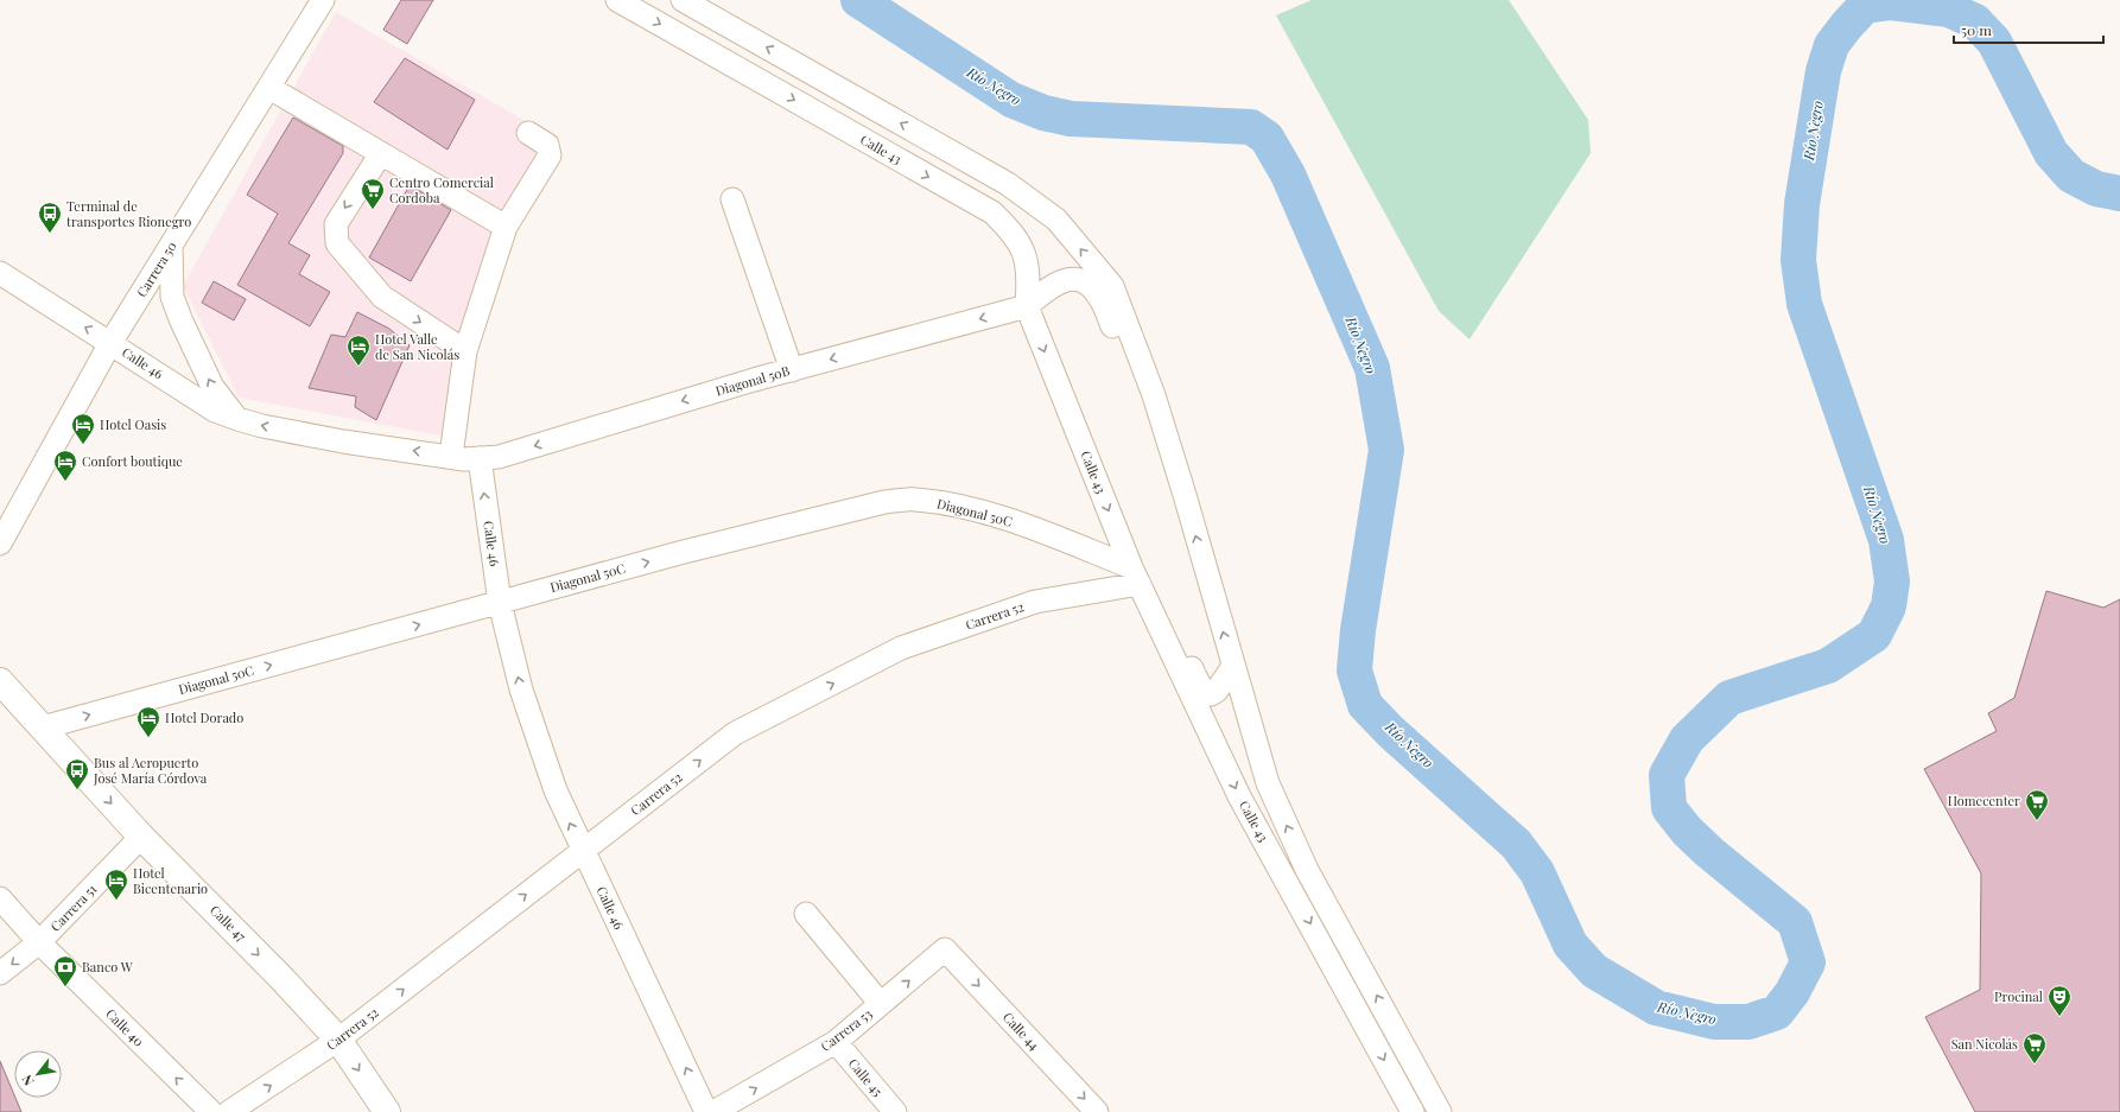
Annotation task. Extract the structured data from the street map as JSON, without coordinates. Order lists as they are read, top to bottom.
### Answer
{
  "streets": {
    "main road": ["Calle 47"],
    "street": [
      "Calle 43",
      "Carrera 50",
      "Calle 46",
      "Diagonal 50B",
      "Diagonal 50C",
      "Carrera 52",
      "Carrera 51",
      "Calle 40",
      "Carrera 53",
      "Calle 44",
      "Calle 45"
    ]
  },
  "crossings": [
    ["Calle 43", "Diagonal 50B"],
    ["Calle 43", "Diagonal 50C"],
    ["Calle 43", "Carrera 52"],
    ["Carrera 50", "Calle 46"],
    ["Calle 46", "Diagonal 50B"],
    ["Calle 46", "Diagonal 50C"],
    ["Calle 46", "Carrera 52"],
    ["Diagonal 50C", "Carrera 52"],
    ["Diagonal 50C", "Calle 47"],
    ["Carrera 52", "Calle 47"],
    ["Carrera 51", "Calle 47"],
    ["Carrera 51", "Calle 40"],
    ["Carrera 53", "Calle 44"],
    ["Carrera 53", "Calle 45"]
  ],
  "one_way": [
    "Calle 46",
    "Diagonal 50B",
    "Diagonal 50C",
    "Carrera 52",
    "Calle 47",
    "Calle 40",
    "Carrera 53",
    "Calle 44"
  ],
  "water": ["Río Negro"],
  "places": {
    "supermarket": ["Centro Comercial Cordoba", "Homecenter", "San Nicolás"],
    "bus stop": ["Terminal de transportes Rionegro", "Bus al Aeropuerto José María Córdova"],
    "hotel": [
      "Hotel Valle de San Nicolás",
      "Hotel Oasis",
      "Confort boutique",
      "Hotel Dorado",
      "Hotel Bicentenario"
    ],
    "bank": ["Banco W"],
    "theatre": ["Procinal"]
  },
  "scale_bar": "50 m",
  "north": "bottom left"
}
